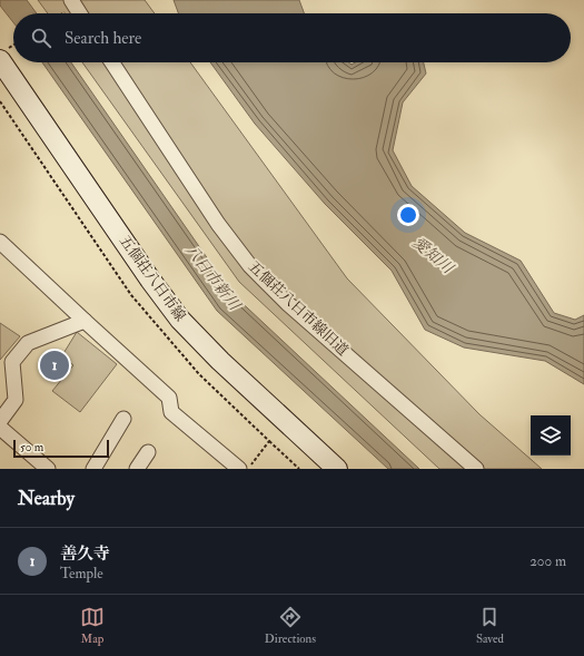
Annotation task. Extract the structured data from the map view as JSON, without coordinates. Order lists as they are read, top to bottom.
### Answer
{
  "streets": {
    "main road": ["五個荘八日市線"],
    "street": ["五個荘八日市線旧道"]
  },
  "water": ["愛知川", "八日市新川"],
  "scale_bar": "50 m",
  "page": {
    "search": "Search here",
    "pins": "1",
    "scale": "50 m",
    "heading": "Nearby",
    "list": [
      {
        "mark": "1",
        "name": "善久寺",
        "note": "Temple",
        "value": "200 m"
      }
    ],
    "nav": ["Map", "Directions", "Saved"]
  }
}
